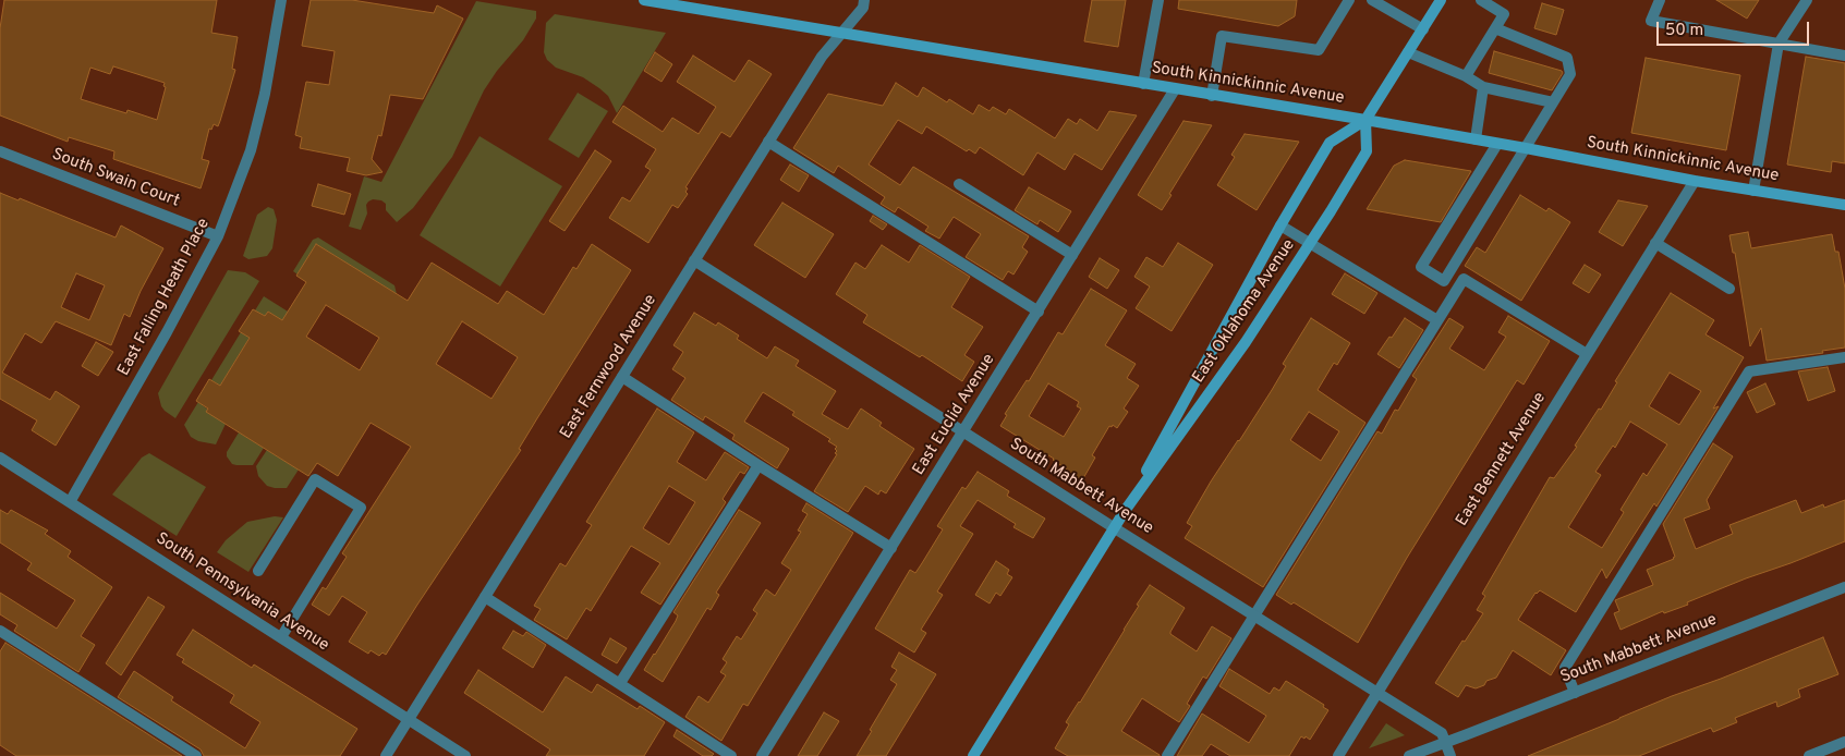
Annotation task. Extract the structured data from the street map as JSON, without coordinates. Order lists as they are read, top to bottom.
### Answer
{
  "streets": {
    "main road": ["South Kinnickinnic Avenue", "East Oklahoma Avenue"],
    "street": [
      "South Swain Court",
      "East Falling Heath Place",
      "East Fernwood Avenue",
      "East Euclid Avenue",
      "East Bennett Avenue",
      "South Mabbett Avenue",
      "South Pennsylvania Avenue"
    ]
  },
  "crossings": [
    ["South Kinnickinnic Avenue", "East Oklahoma Avenue"],
    ["South Kinnickinnic Avenue", "East Fernwood Avenue"],
    ["South Kinnickinnic Avenue", "East Euclid Avenue"],
    ["South Kinnickinnic Avenue", "East Bennett Avenue"],
    ["South Swain Court", "East Falling Heath Place"],
    ["East Falling Heath Place", "South Pennsylvania Avenue"],
    ["East Oklahoma Avenue", "South Mabbett Avenue"],
    ["East Fernwood Avenue", "South Mabbett Avenue"],
    ["East Fernwood Avenue", "South Pennsylvania Avenue"],
    ["East Euclid Avenue", "South Mabbett Avenue"],
    ["East Bennett Avenue", "South Mabbett Avenue"]
  ],
  "scale_bar": "50 m"
}
